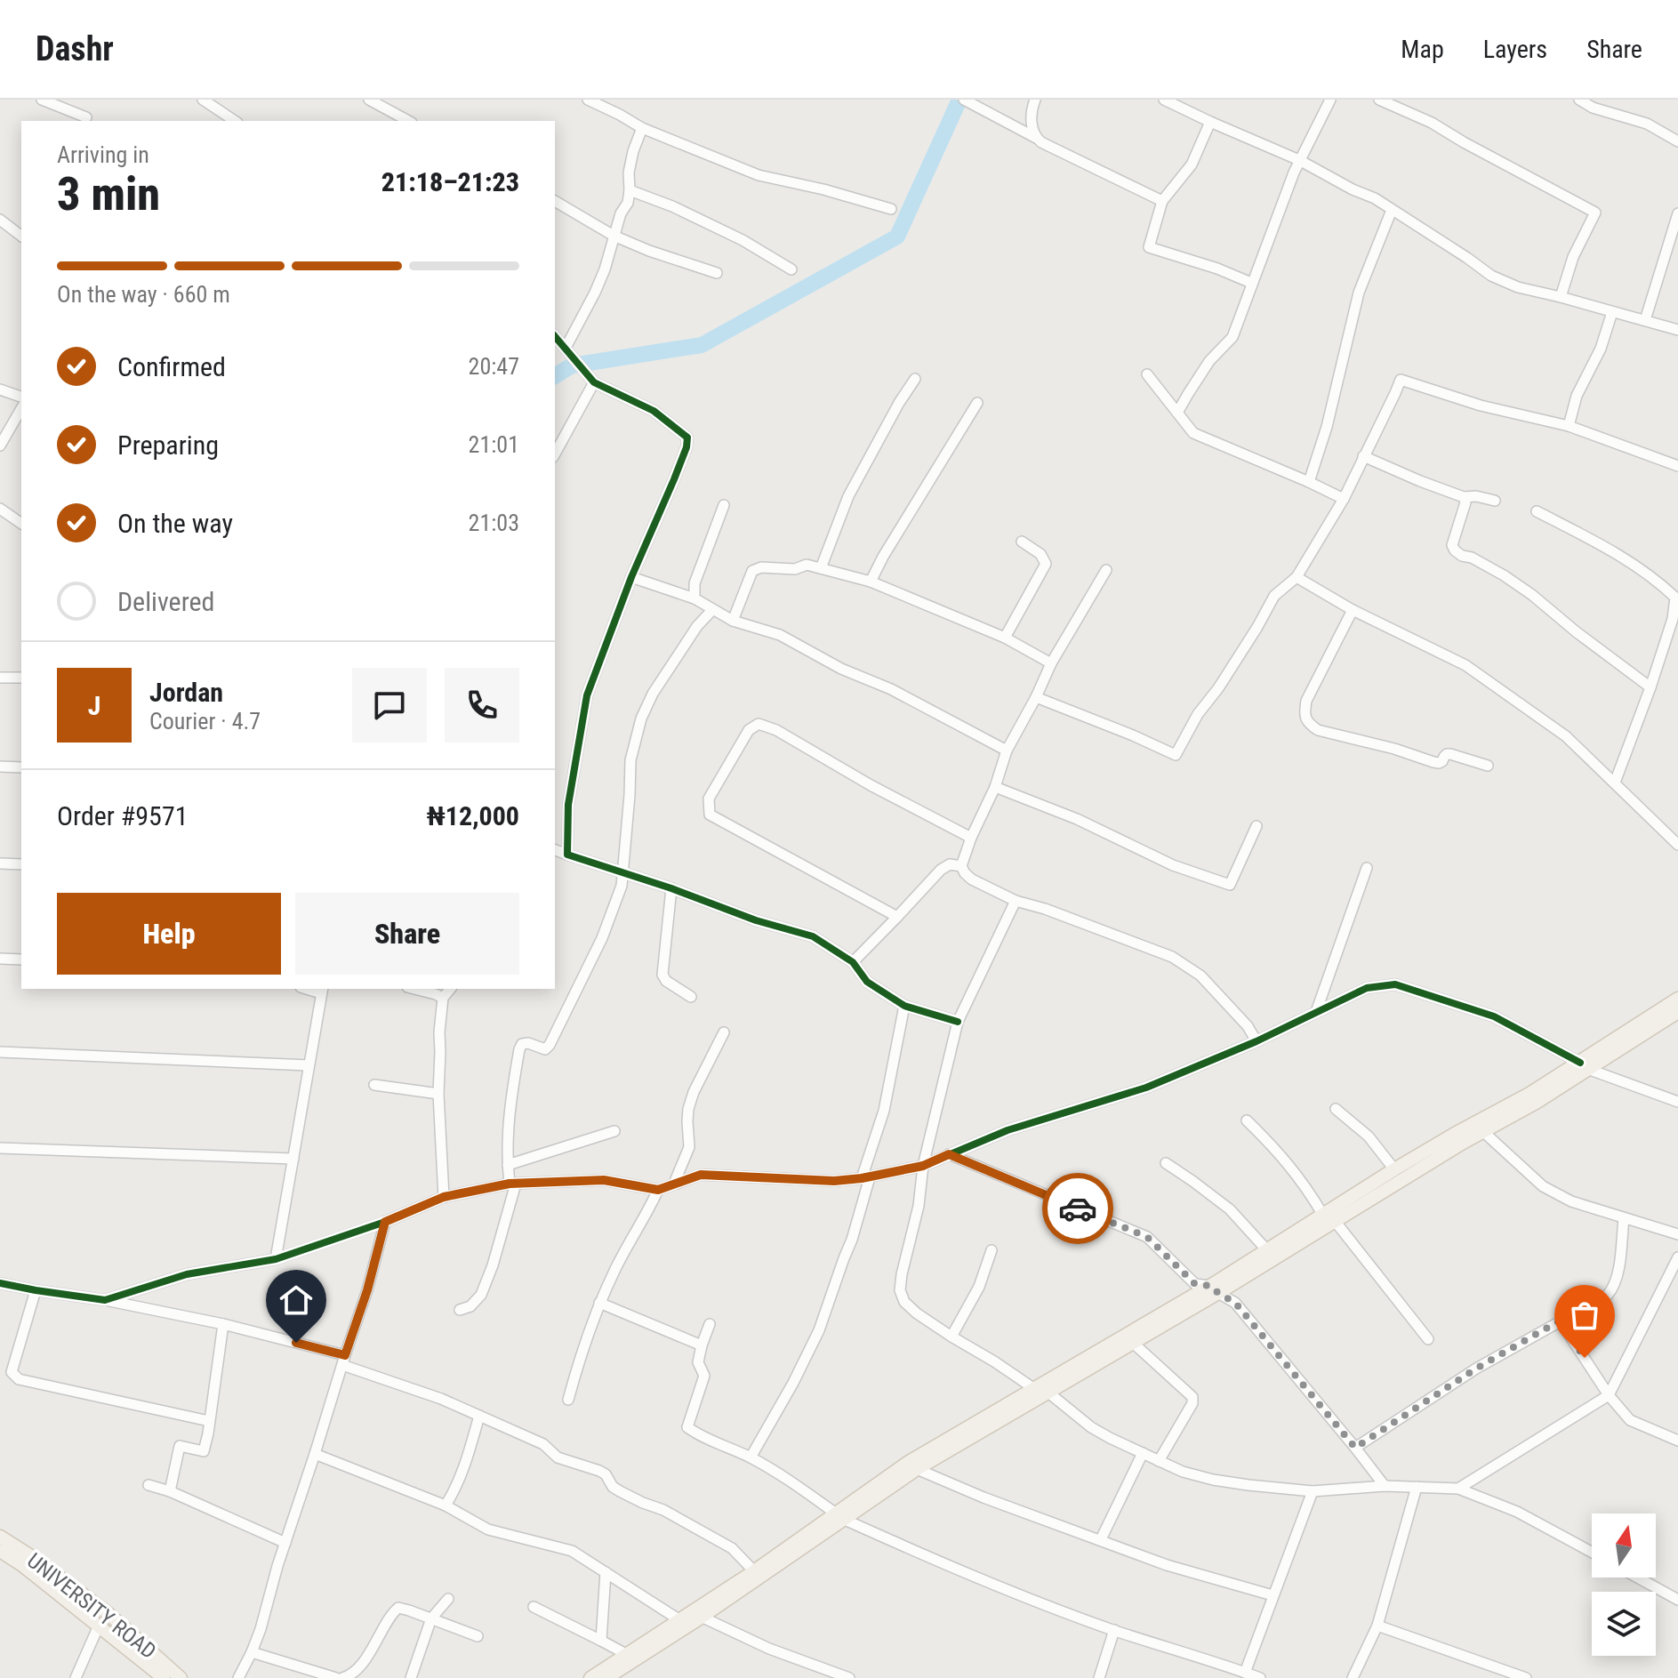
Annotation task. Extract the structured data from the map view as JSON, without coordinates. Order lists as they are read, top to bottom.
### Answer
{
  "streets": {
    "main road": ["UNIVERSITY ROAD"]
  },
  "north": "top",
  "page": {
    "header": "Dashr",
    "nav": ["Map", "Layers", "Share"],
    "heading": ["3 min", "Arriving in", "21:18–21:23"],
    "panel": [
      "Jordan",
      "Courier · 4.7",
      "Order #9571",
      "₦12,000"
    ],
    "bar": "On the way · 660 m",
    "list": [
      ["Confirmed", "20:47"],
      ["Preparing", "21:01"],
      ["On the way", "21:03"],
      "Delivered"
    ],
    "round": "J",
    "buttons": ["Help", "Share"]
  }
}
